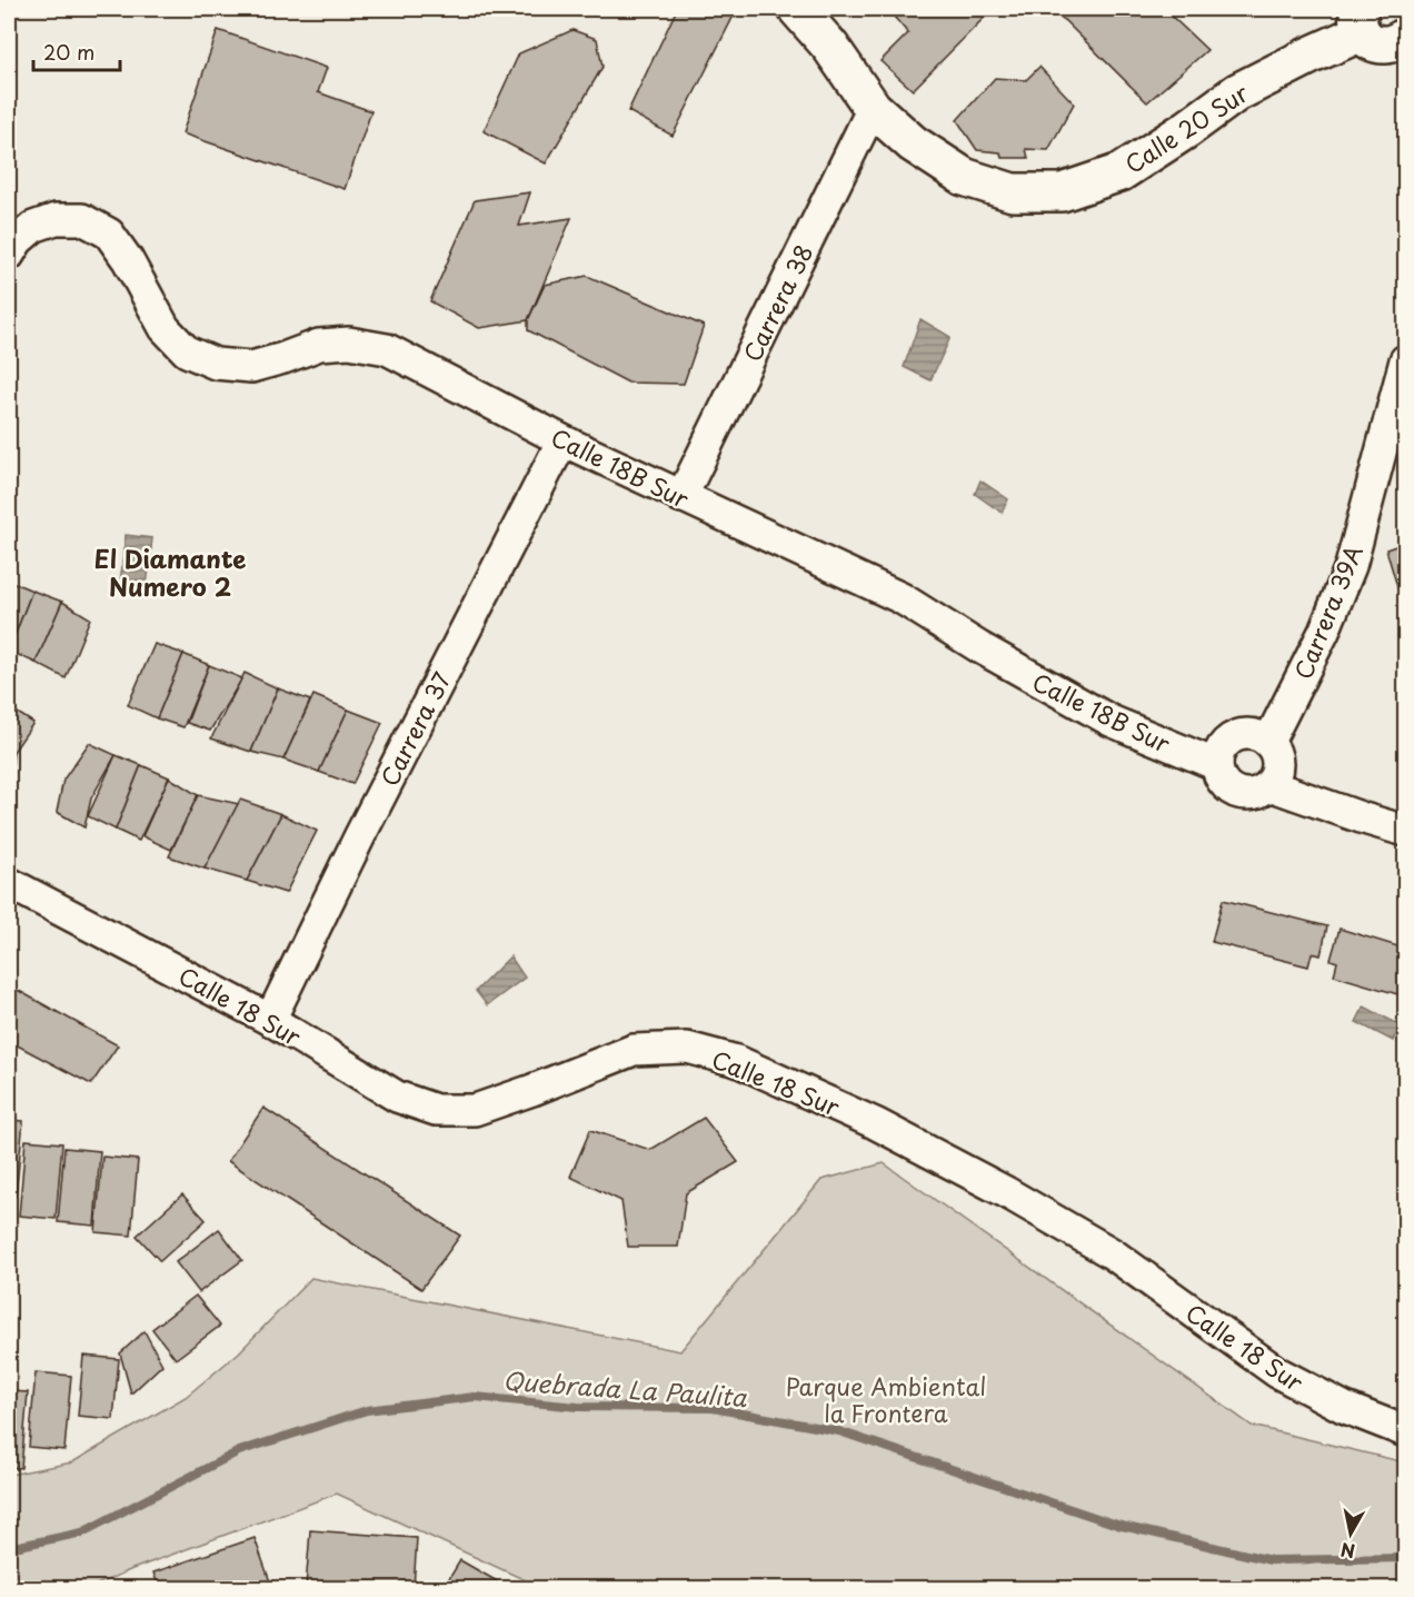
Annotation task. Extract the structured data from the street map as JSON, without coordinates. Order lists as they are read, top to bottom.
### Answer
{
  "streets": {
    "street": [
      "Calle 20 Sur",
      "Carrera 38",
      "Calle 18B Sur",
      "Carrera 39A",
      "Carrera 37",
      "Calle 18 Sur"
    ]
  },
  "crossings": [
    ["Calle 20 Sur", "Carrera 38"],
    ["Carrera 38", "Calle 18B Sur"],
    ["Calle 18B Sur", "Carrera 39A"],
    ["Calle 18B Sur", "Carrera 37"],
    ["Carrera 37", "Calle 18 Sur"]
  ],
  "districts": ["El Diamante Numero 2"],
  "water": ["Quebrada La Paulita"],
  "parks": ["Parque Ambiental la Frontera"],
  "scale_bar": "20 m",
  "north": "bottom"
}
